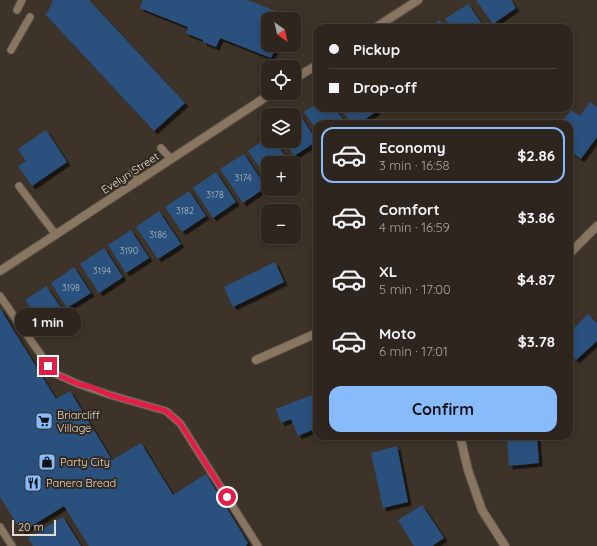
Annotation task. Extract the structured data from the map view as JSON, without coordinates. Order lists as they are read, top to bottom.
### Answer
{
  "streets": {
    "street": ["Evelyn Street"]
  },
  "places": {
    "supermarket": ["Briarcliff Village"],
    "shop": ["Party City"],
    "restaurant": ["Panera Bread"]
  },
  "house_numbers": [
    "3174",
    "3178",
    "3182",
    "3186",
    "3190",
    "3194",
    "3198"
  ],
  "scale_bar": "20 m",
  "north": "bottom right",
  "page": {
    "map_buttons": ["+", "−"],
    "banner": ["Pickup", "Drop-off"],
    "list": [
      {
        "name": "Economy",
        "note": "3 min · 16:58",
        "value": "$2.86"
      },
      {
        "name": "Comfort",
        "note": "4 min · 16:59",
        "value": "$3.86"
      },
      {
        "name": "XL",
        "note": "5 min · 17:00",
        "value": "$4.87"
      },
      {
        "name": "Moto",
        "note": "6 min · 17:01",
        "value": "$3.78"
      }
    ],
    "bubble": "1 min",
    "buttons": "Confirm",
    "scale": "20 m"
  }
}
